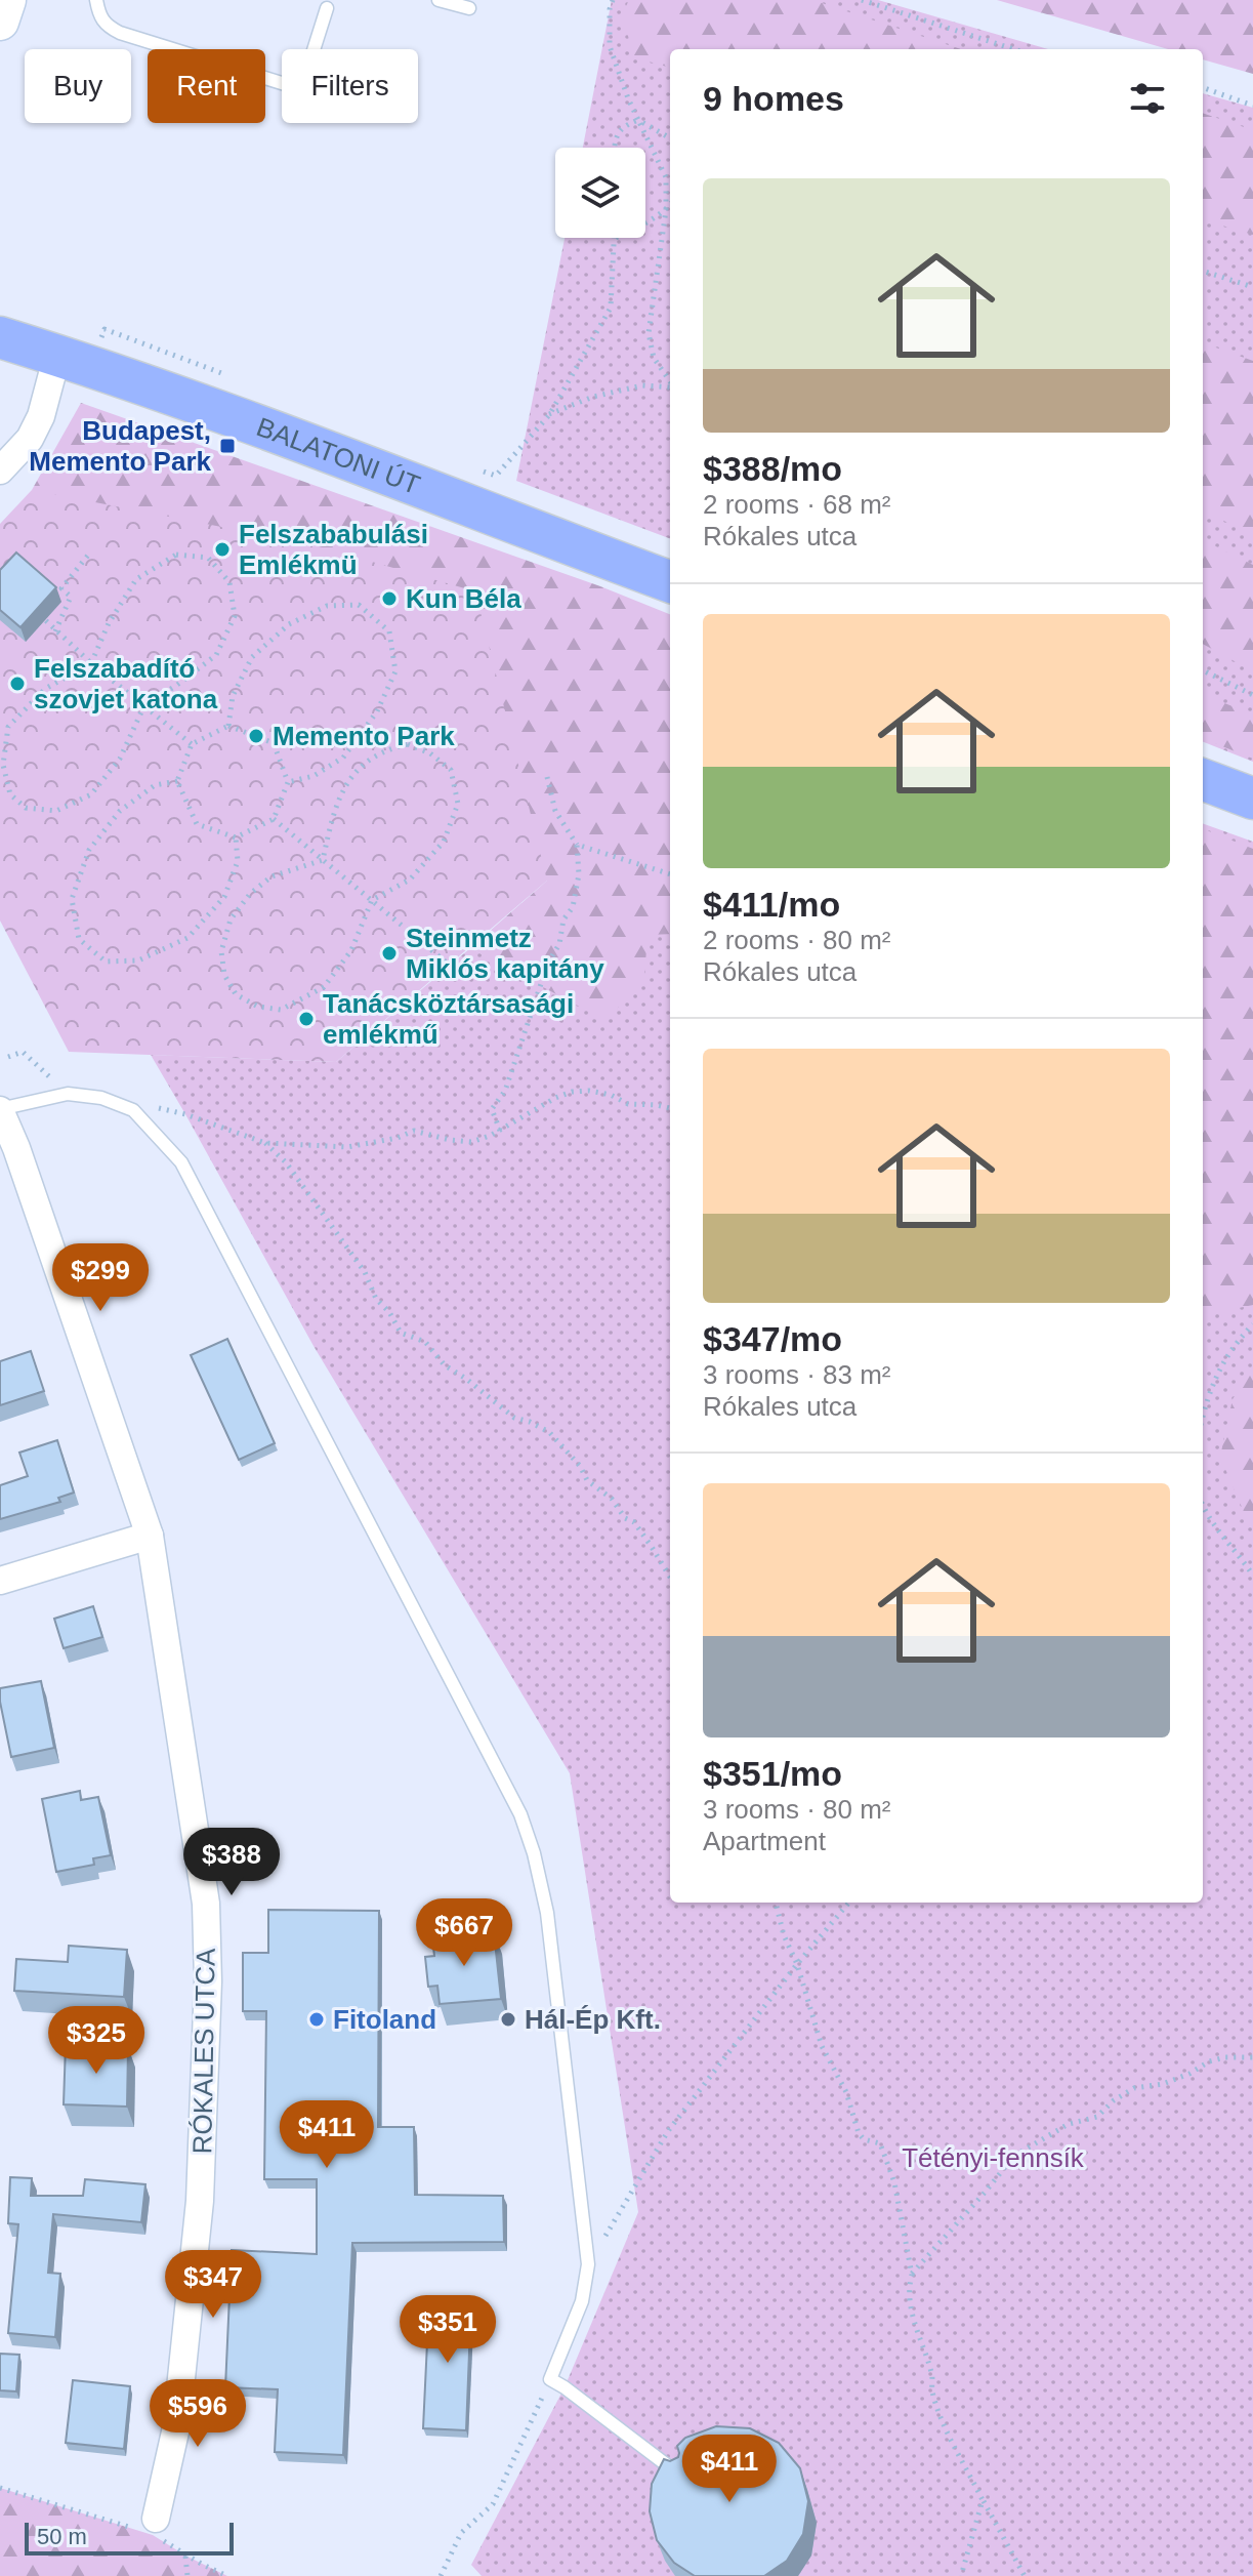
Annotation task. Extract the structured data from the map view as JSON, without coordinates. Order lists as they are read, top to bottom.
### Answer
{
  "streets": {
    "main road": ["BALATONI ÚT"],
    "street": ["RÓKALES UTCA"]
  },
  "parks": ["Tétényi-fennsík"],
  "places": {
    "transit": ["Budapest, Memento Park"],
    "other": [
      "Felszababulási Emlékmü",
      "Kun Béla",
      "Felszabadító szovjet katona",
      "Memento Park",
      "Steinmetz Miklós kapitány",
      "Tanácsköztársasági emlékmű",
      "Fitoland",
      "Hál-Ép Kft."
    ]
  },
  "scale_bar": "50 m",
  "page": {
    "chip": ["Buy", "Rent", "Filters"],
    "heading": "9 homes",
    "list": [
      {
        "name": "$388/mo",
        "note": "2 rooms · 68 m² · Rókales utca"
      },
      {
        "name": "$411/mo",
        "note": "2 rooms · 80 m² · Rókales utca"
      },
      {
        "name": "$347/mo",
        "note": "3 rooms · 83 m² · Rókales utca"
      },
      {
        "name": "$351/mo",
        "note": "3 rooms · 80 m² · Apartment"
      }
    ],
    "price": [
      "$299",
      "$388",
      "$667",
      "$325",
      "$411",
      "$347",
      "$351",
      "$596",
      "$411"
    ],
    "scale": "50 m"
  }
}
